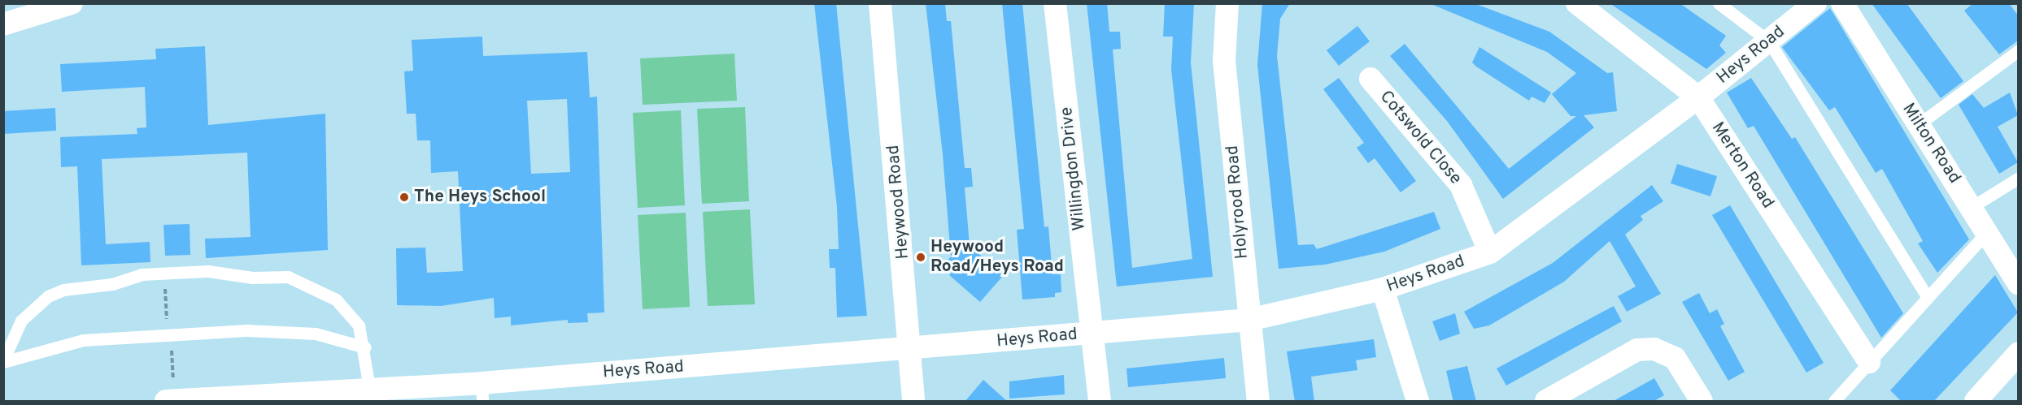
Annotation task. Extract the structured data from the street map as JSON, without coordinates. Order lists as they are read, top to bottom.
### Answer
{
  "streets": {
    "street": [
      "Heys Road",
      "Cotswold Close",
      "Milton Road",
      "Merton Road",
      "Willingdon Drive",
      "Heywood Road",
      "Holyrood Road"
    ]
  },
  "crossings": [
    ["Heys Road", "Cotswold Close"],
    ["Heys Road", "Merton Road"],
    ["Heys Road", "Willingdon Drive"],
    ["Heys Road", "Heywood Road"],
    ["Heys Road", "Holyrood Road"]
  ],
  "places": ["The Heys School", "Heywood Road/Heys Road"]
}
